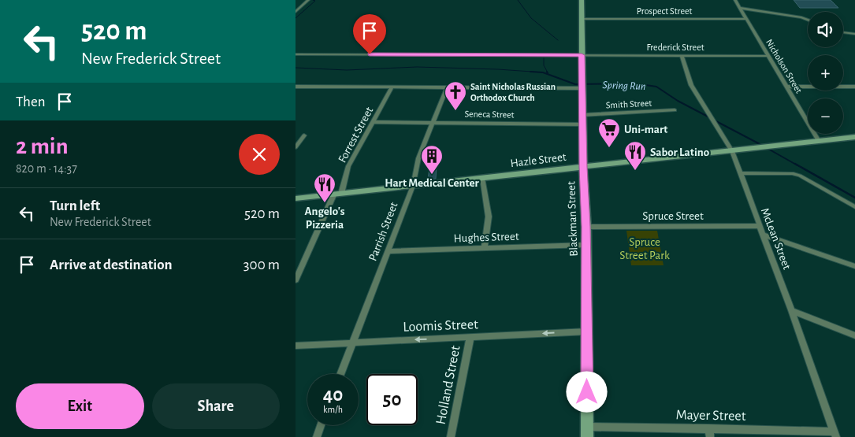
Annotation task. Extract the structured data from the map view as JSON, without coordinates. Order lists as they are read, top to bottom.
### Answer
{
  "streets": {
    "main road": ["Hazle Street", "Blackman Street"],
    "street": [
      "Prospect Street",
      "Frederick Street",
      "Nicholson Street",
      "Smith Street",
      "Seneca Street",
      "Forrest Street",
      "Spruce Street",
      "Parrish Street",
      "Hughes Street",
      "McLean Street",
      "Loomis Street",
      "Holland Street",
      "Mayer Street"
    ]
  },
  "crossings": [
    ["Prospect Street", "Nicholson Street"],
    ["Prospect Street", "Blackman Street"],
    ["Frederick Street", "Nicholson Street"],
    ["Frederick Street", "Blackman Street"],
    ["Frederick Street", "McLean Street"],
    ["Nicholson Street", "Hazle Street"],
    ["Smith Street", "Seneca Street"],
    ["Smith Street", "Blackman Street"],
    ["Seneca Street", "Forrest Street"],
    ["Seneca Street", "Blackman Street"],
    ["Seneca Street", "Parrish Street"],
    ["Forrest Street", "Hazle Street"],
    ["Hazle Street", "Blackman Street"],
    ["Hazle Street", "Parrish Street"],
    ["Hazle Street", "McLean Street"],
    ["Spruce Street", "Blackman Street"],
    ["Spruce Street", "McLean Street"],
    ["Blackman Street", "Hughes Street"],
    ["Blackman Street", "Loomis Street"],
    ["Blackman Street", "Mayer Street"],
    ["Parrish Street", "Hughes Street"],
    ["Parrish Street", "Loomis Street"],
    ["McLean Street", "Mayer Street"],
    ["Loomis Street", "Holland Street"]
  ],
  "one_way": ["Loomis Street"],
  "water": ["Spring Run"],
  "parks": ["Spruce Street Park"],
  "places": {
    "church": ["Saint Nicholas Russian Orthodox Church"],
    "supermarket": ["Uni-mart"],
    "restaurant": ["Sabor Latino", "Angelo's Pizzeria"],
    "building": ["Hart Medical Center"]
  },
  "page": {
    "turn": ["520 m", "New Frederick Street"],
    "map_buttons": ["+", "−"],
    "then": "Then",
    "heading": ["2 min", "820 m · 14:37"],
    "list": [
      {
        "name": "Turn left",
        "note": "New Frederick Street",
        "value": "520 m"
      },
      {
        "name": "Arrive at destination",
        "value": "300 m"
      }
    ],
    "speed": "40 km/h",
    "limit": "50",
    "buttons": ["Exit", "Share"]
  }
}
